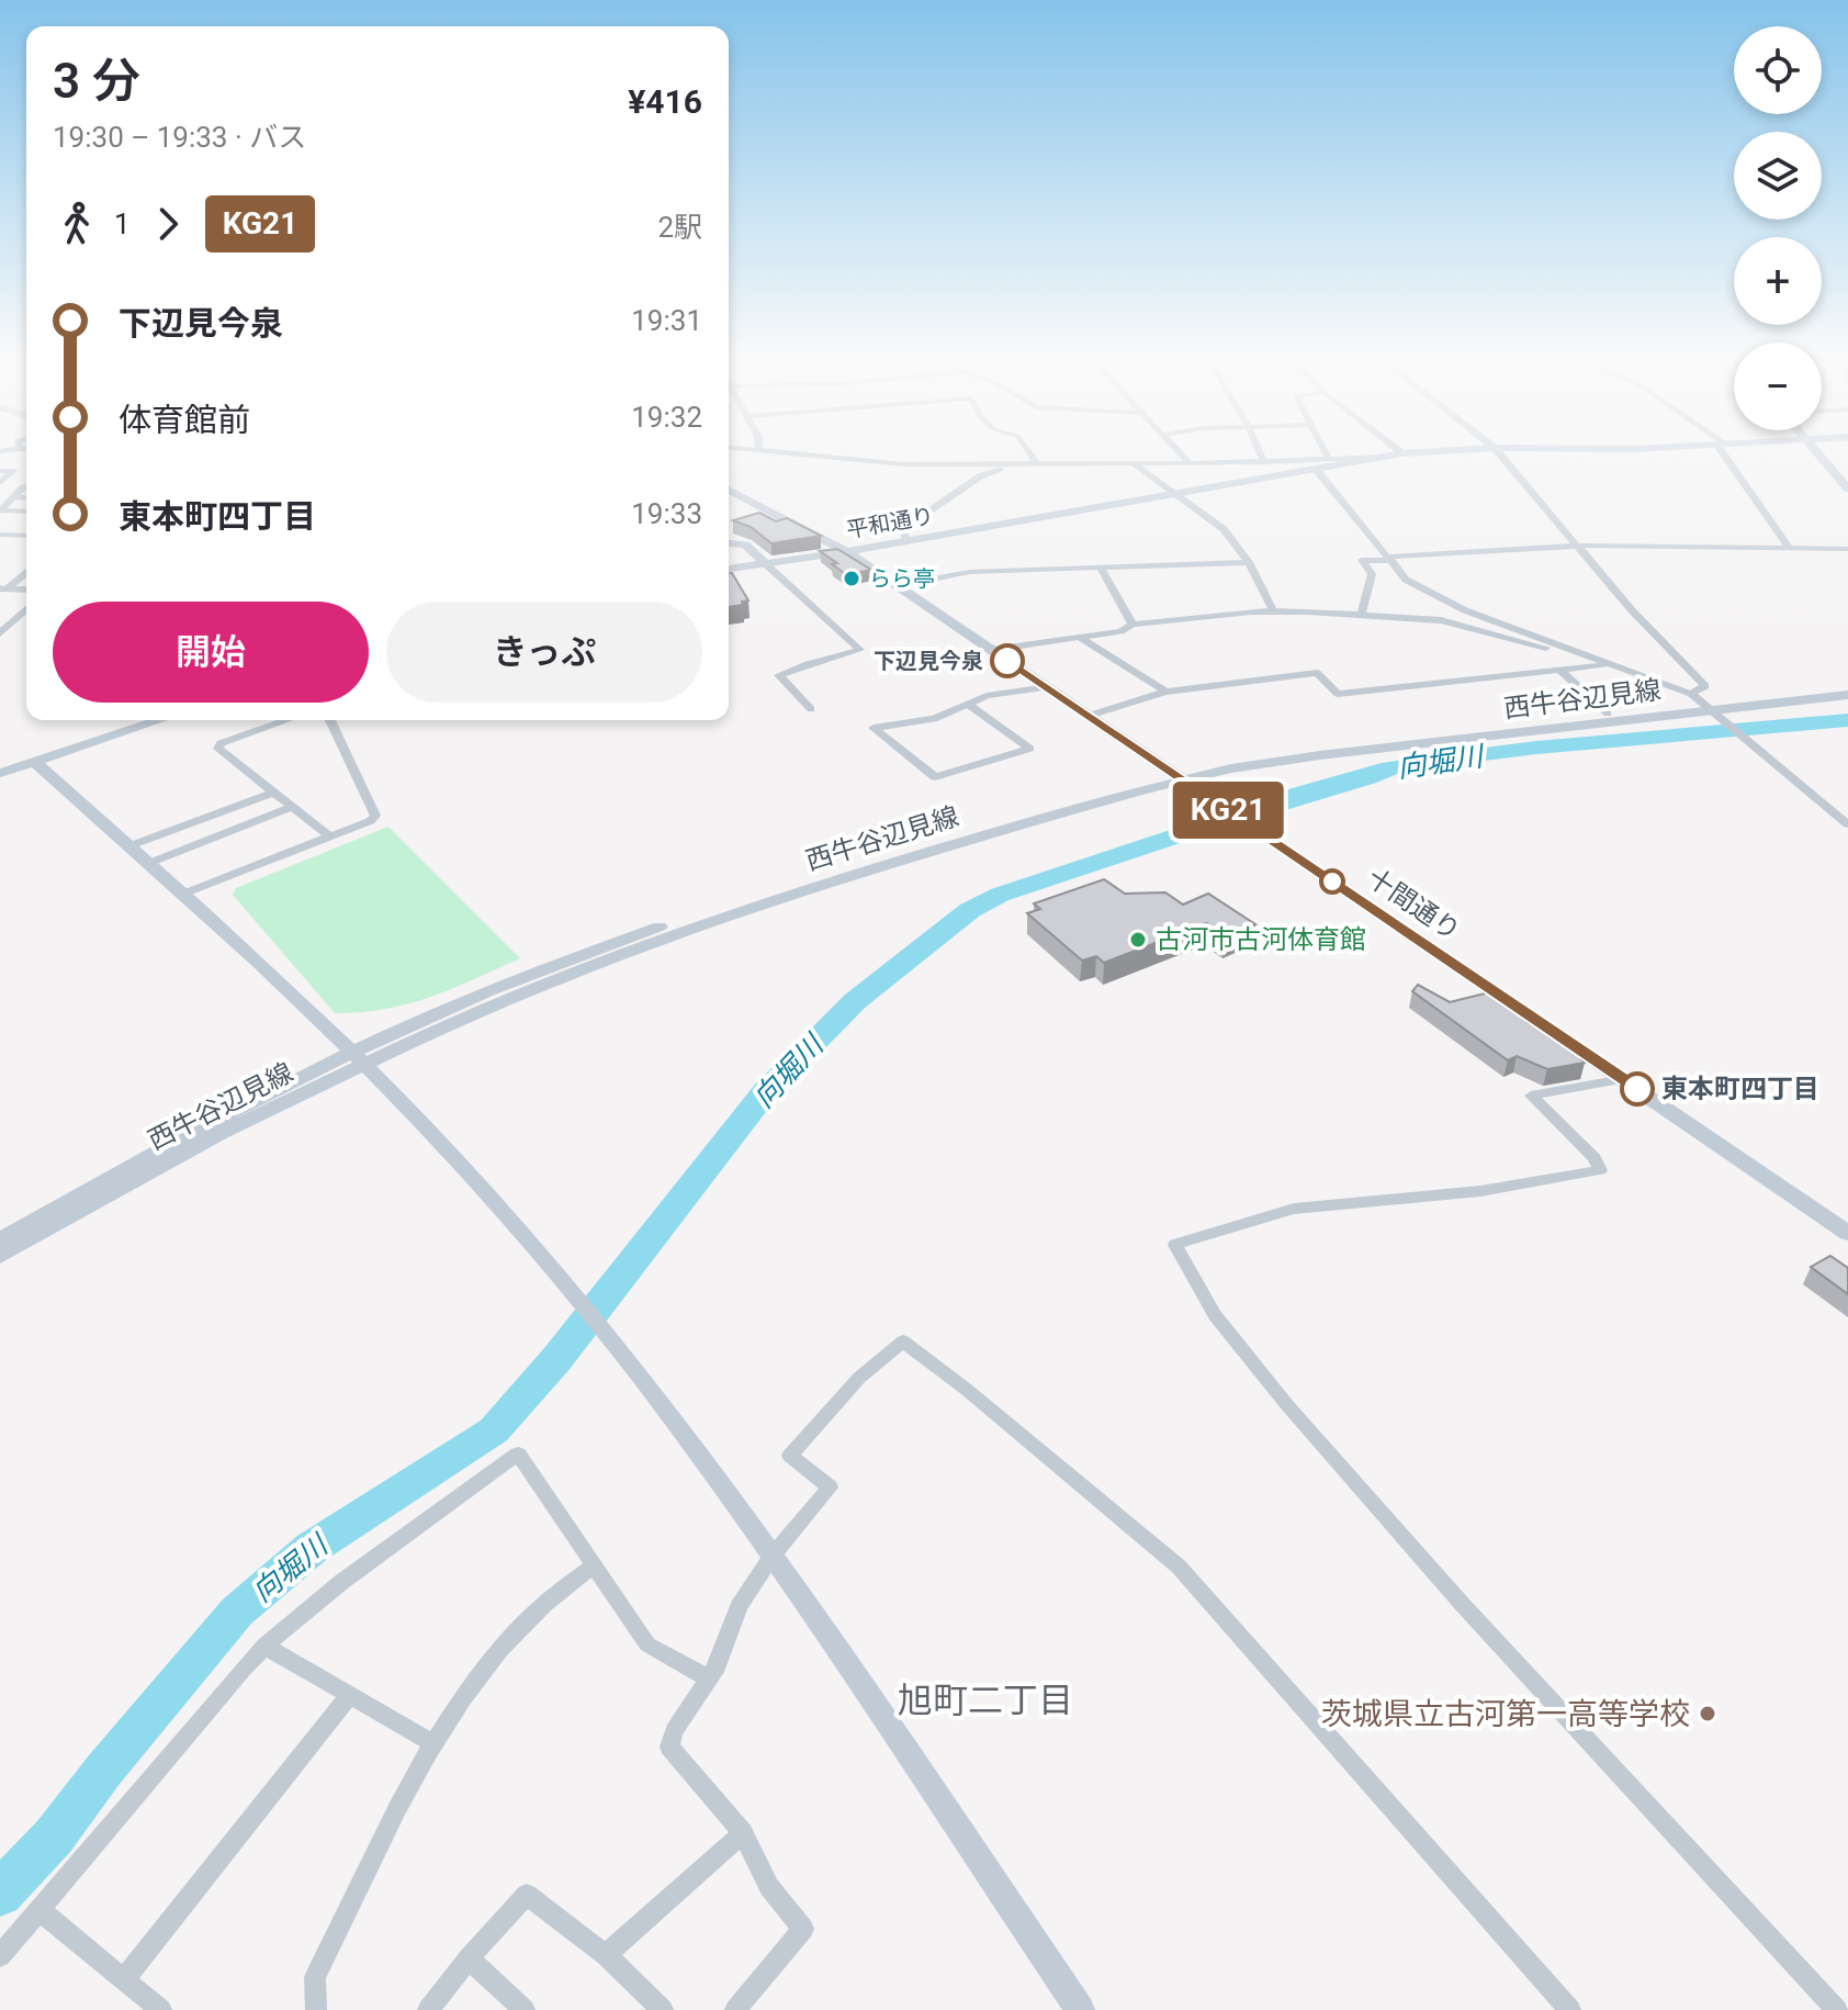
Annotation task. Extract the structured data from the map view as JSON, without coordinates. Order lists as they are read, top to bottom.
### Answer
{
  "streets": {
    "street": ["平和通り", "西牛谷辺見線", "十間通り"]
  },
  "crossings": [
    ["平和通り", "十間通り"],
    ["西牛谷辺見線", "十間通り"]
  ],
  "districts": ["旭町二丁目"],
  "water": ["向堀川"],
  "places": [
    "らら亭",
    "下辺見今泉",
    "古河市古河体育館",
    "東本町四丁目",
    "茨城県立古河第一高等学校"
  ],
  "lines": ["bus line KG21"],
  "page": {
    "on_map": "KG21",
    "map_buttons": ["+", "−"],
    "heading": ["3 分", "19:30 – 19:33 · バス", "¥416"],
    "legs": ["1", "KG21", "2駅"],
    "list": [
      {
        "name": "下辺見今泉",
        "value": "19:31"
      },
      {
        "name": "体育館前",
        "value": "19:32"
      },
      {
        "name": "東本町四丁目",
        "value": "19:33"
      }
    ],
    "buttons": ["開始", "きっぷ"]
  }
}
